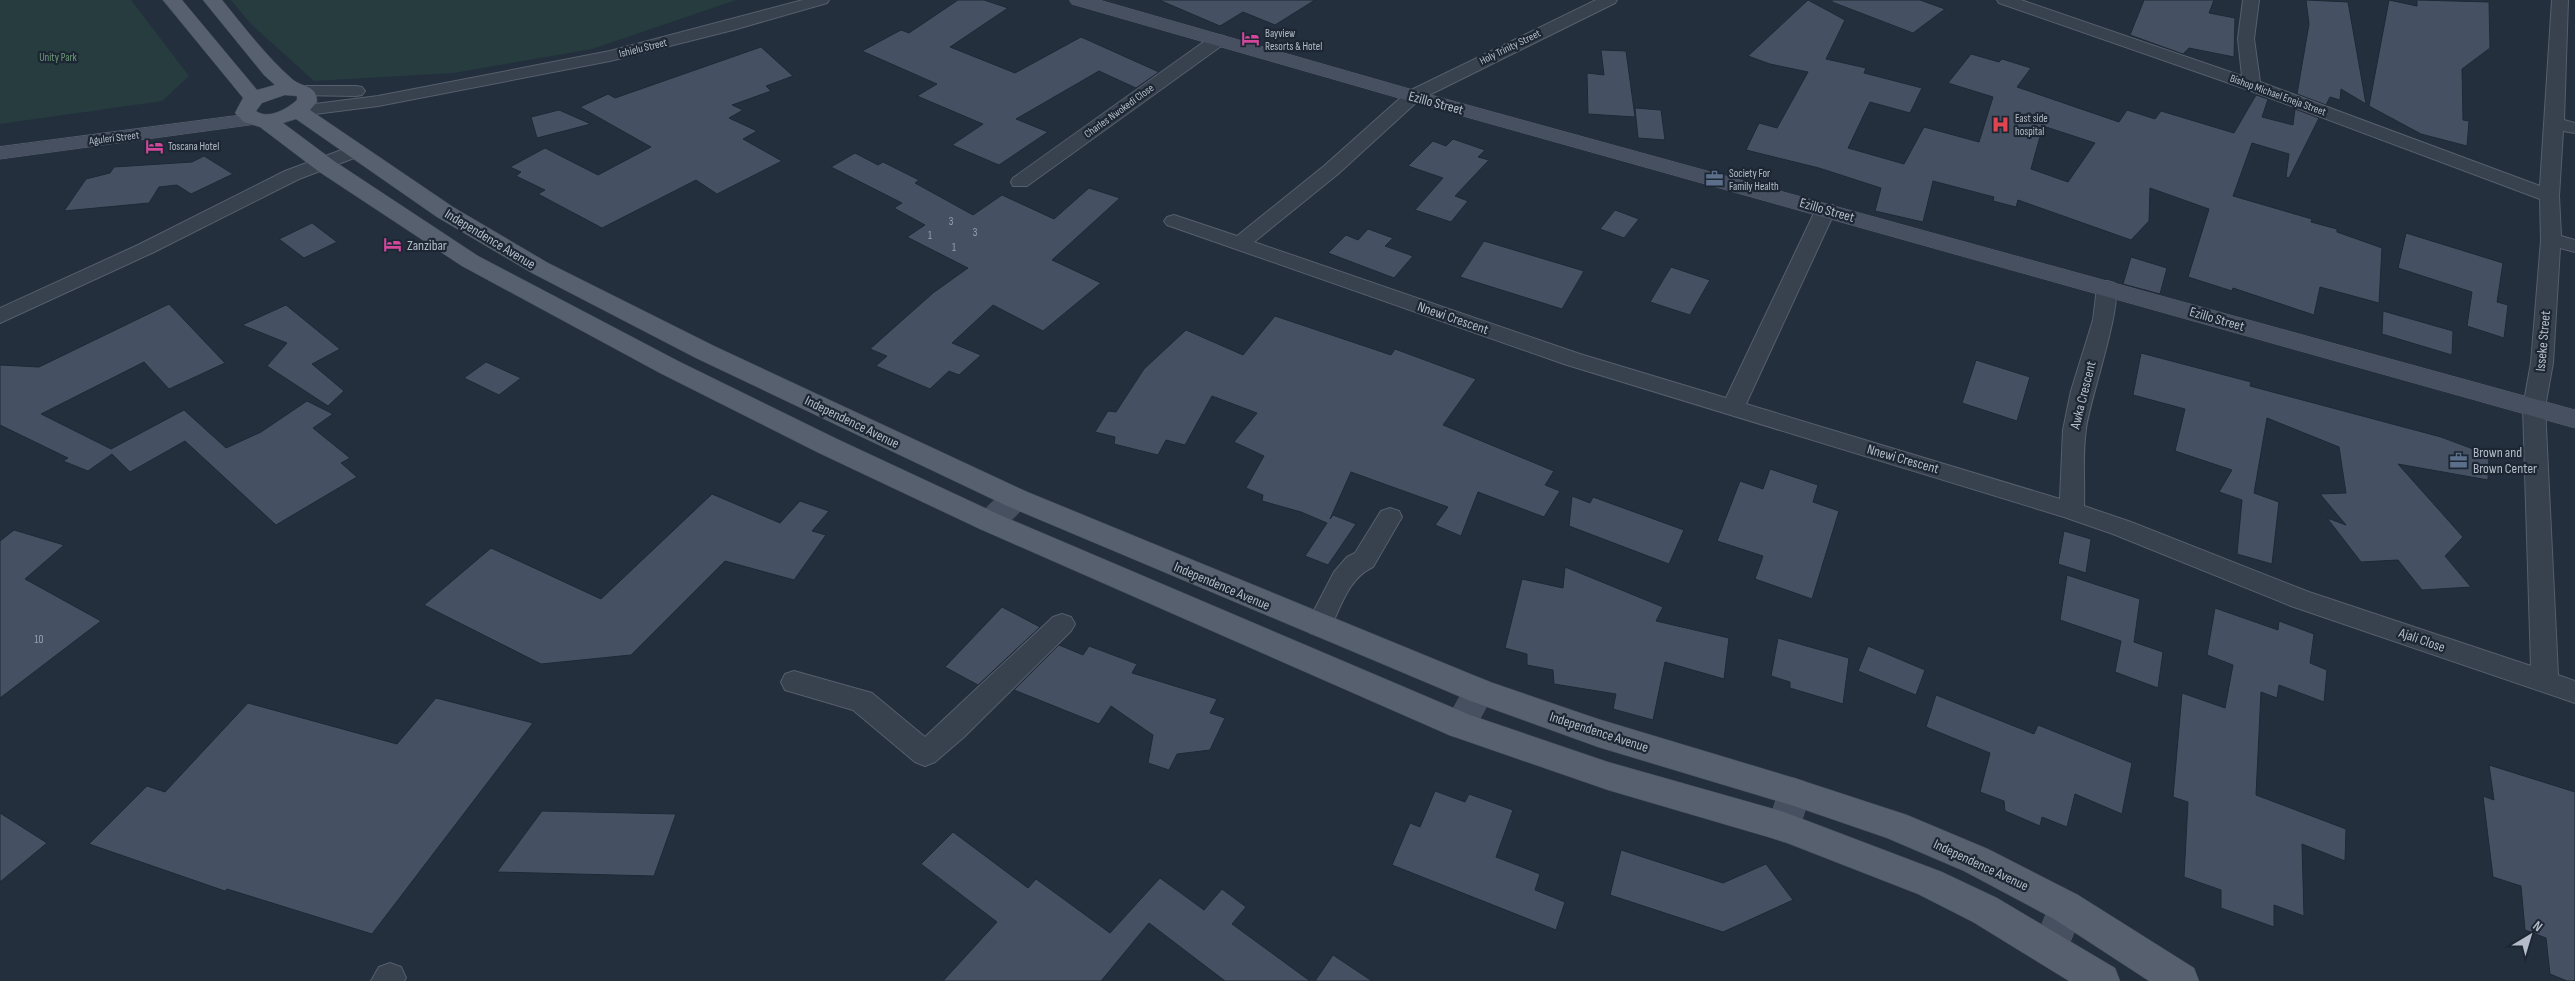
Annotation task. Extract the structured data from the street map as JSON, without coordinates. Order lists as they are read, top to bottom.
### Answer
{
  "streets": {
    "main road": ["Independence Avenue"],
    "street": [
      "Holy Trinity Street",
      "Ishielu Street",
      "Bishop Michael Eneja Street",
      "Ezillo Street",
      "Charles Nwokedi Close",
      "Aguleri Street",
      "Nnewi Crescent",
      "Isseke Street",
      "Awka Crescent",
      "Ajali Close"
    ]
  },
  "crossings": [
    ["Holy Trinity Street", "Ezillo Street"],
    ["Holy Trinity Street", "Nnewi Crescent"],
    ["Ishielu Street", "Independence Avenue"],
    ["Bishop Michael Eneja Street", "Isseke Street"],
    ["Ezillo Street", "Charles Nwokedi Close"],
    ["Ezillo Street", "Isseke Street"],
    ["Ezillo Street", "Awka Crescent"],
    ["Aguleri Street", "Independence Avenue"],
    ["Nnewi Crescent", "Awka Crescent"],
    ["Nnewi Crescent", "Ajali Close"],
    ["Isseke Street", "Ajali Close"],
    ["Awka Crescent", "Ajali Close"]
  ],
  "parks": ["Unity Park"],
  "places": {
    "hotel": ["Bayview Resorts & Hotel", "Toscana Hotel", "Zanzibar"],
    "hospital": ["East side hospital"],
    "office": ["Society For Family Health", "Brown and Brown Center"]
  },
  "house_numbers": [
    "3",
    "3",
    "1",
    "1",
    "10"
  ],
  "north": "top right"
}
